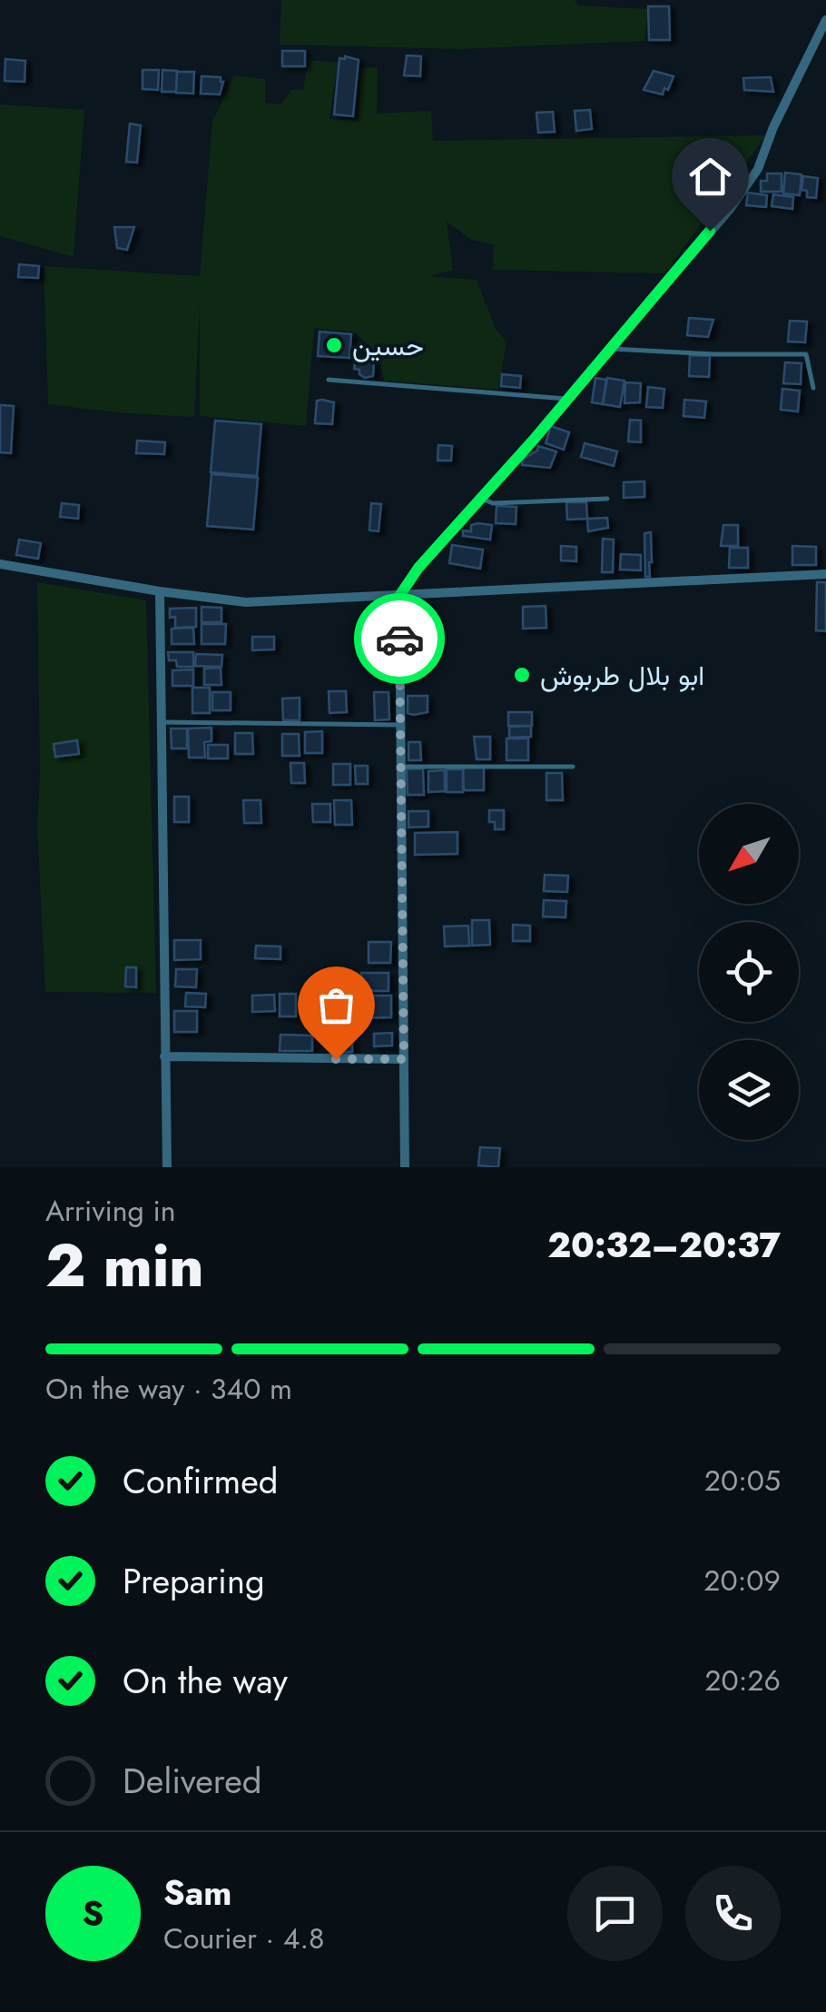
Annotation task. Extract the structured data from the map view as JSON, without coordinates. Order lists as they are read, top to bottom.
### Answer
{
  "places": ["حسين", "ابو بلال طربوش"],
  "north": "bottom left",
  "page": {
    "heading": ["2 min", "Arriving in", "20:32–20:37"],
    "panel": ["Sam", "Courier · 4.8"],
    "bar": "On the way · 340 m",
    "list": [
      ["Confirmed", "20:05"],
      ["Preparing", "20:09"],
      ["On the way", "20:26"],
      "Delivered"
    ],
    "round": "S"
  }
}
